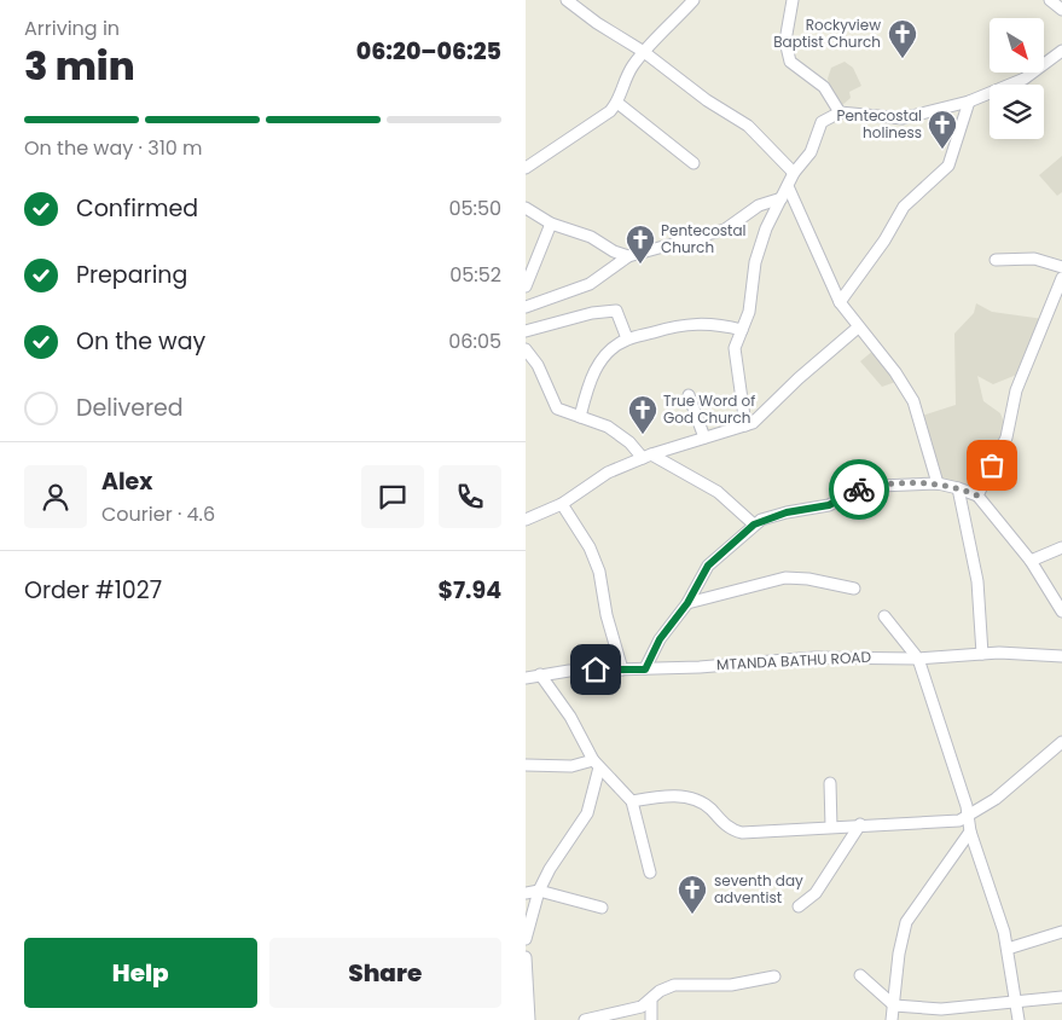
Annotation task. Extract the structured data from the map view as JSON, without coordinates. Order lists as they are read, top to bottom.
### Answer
{
  "streets": {
    "street": ["MTANDA BATHU ROAD"]
  },
  "places": {
    "church": [
      "Rockyview Baptist Church",
      "Pentecostal holiness",
      "Pentecostal Church",
      "True Word of God Church",
      "seventh day adventist"
    ]
  },
  "north": "bottom right",
  "page": {
    "heading": ["3 min", "Arriving in", "06:20–06:25"],
    "panel": [
      "Alex",
      "Courier · 4.6",
      "Order #1027",
      "$7.94"
    ],
    "bar": "On the way · 310 m",
    "list": [
      ["Confirmed", "05:50"],
      ["Preparing", "05:52"],
      ["On the way", "06:05"],
      "Delivered"
    ],
    "buttons": ["Help", "Share"]
  }
}
